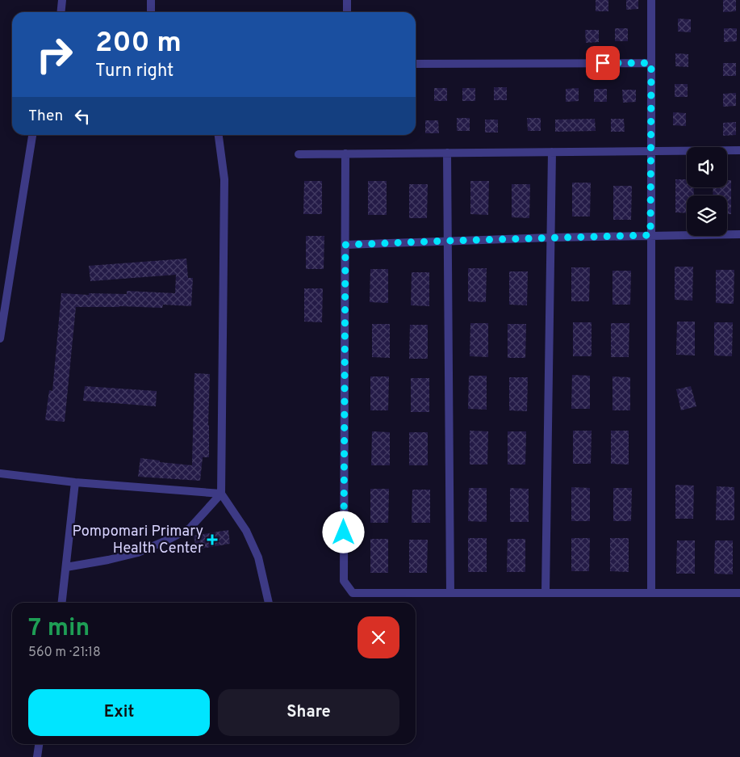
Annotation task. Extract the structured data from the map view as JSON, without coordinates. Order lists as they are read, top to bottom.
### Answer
{
  "places": {
    "health": ["Pompomari Primary Health Center"]
  },
  "page": {
    "turn": ["200 m", "Turn right"],
    "then": "Then",
    "heading": ["7 min", "560 m · 21:18"],
    "buttons": ["Exit", "Share"]
  }
}
